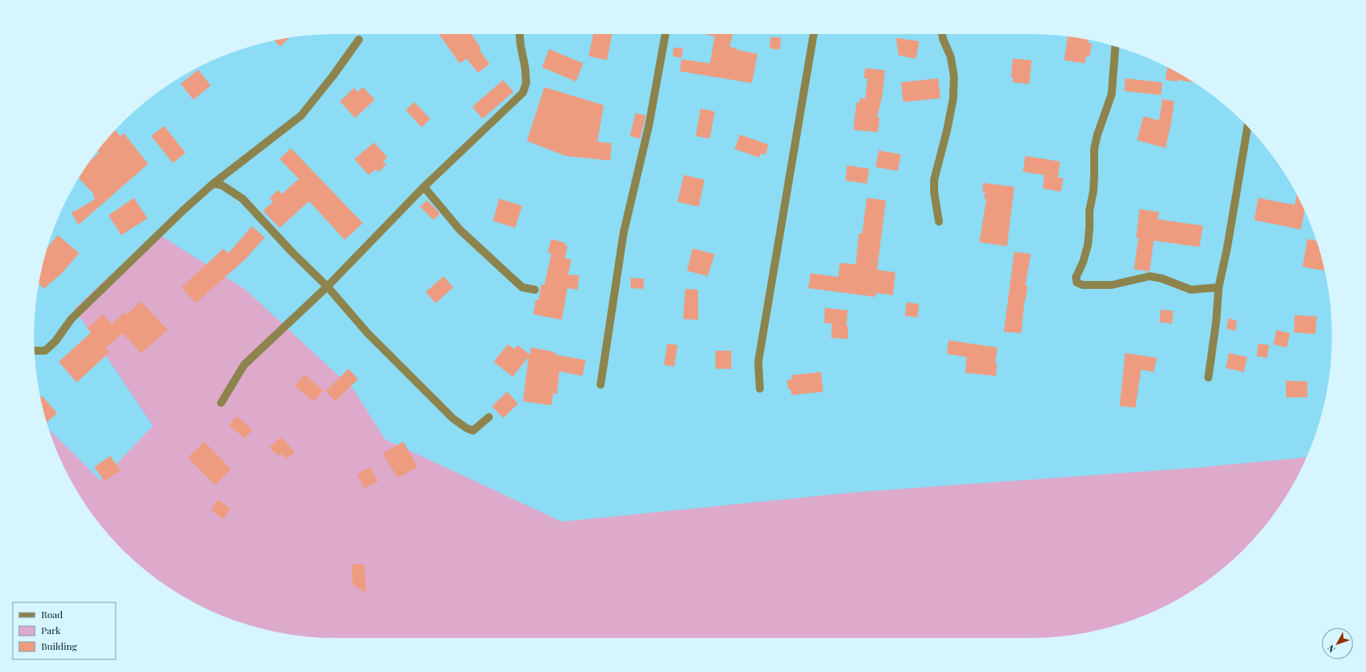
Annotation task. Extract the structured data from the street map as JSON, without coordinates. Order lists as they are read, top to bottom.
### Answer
{
  "legend": ["Road", "Park", "Building"],
  "north": "bottom left"
}
